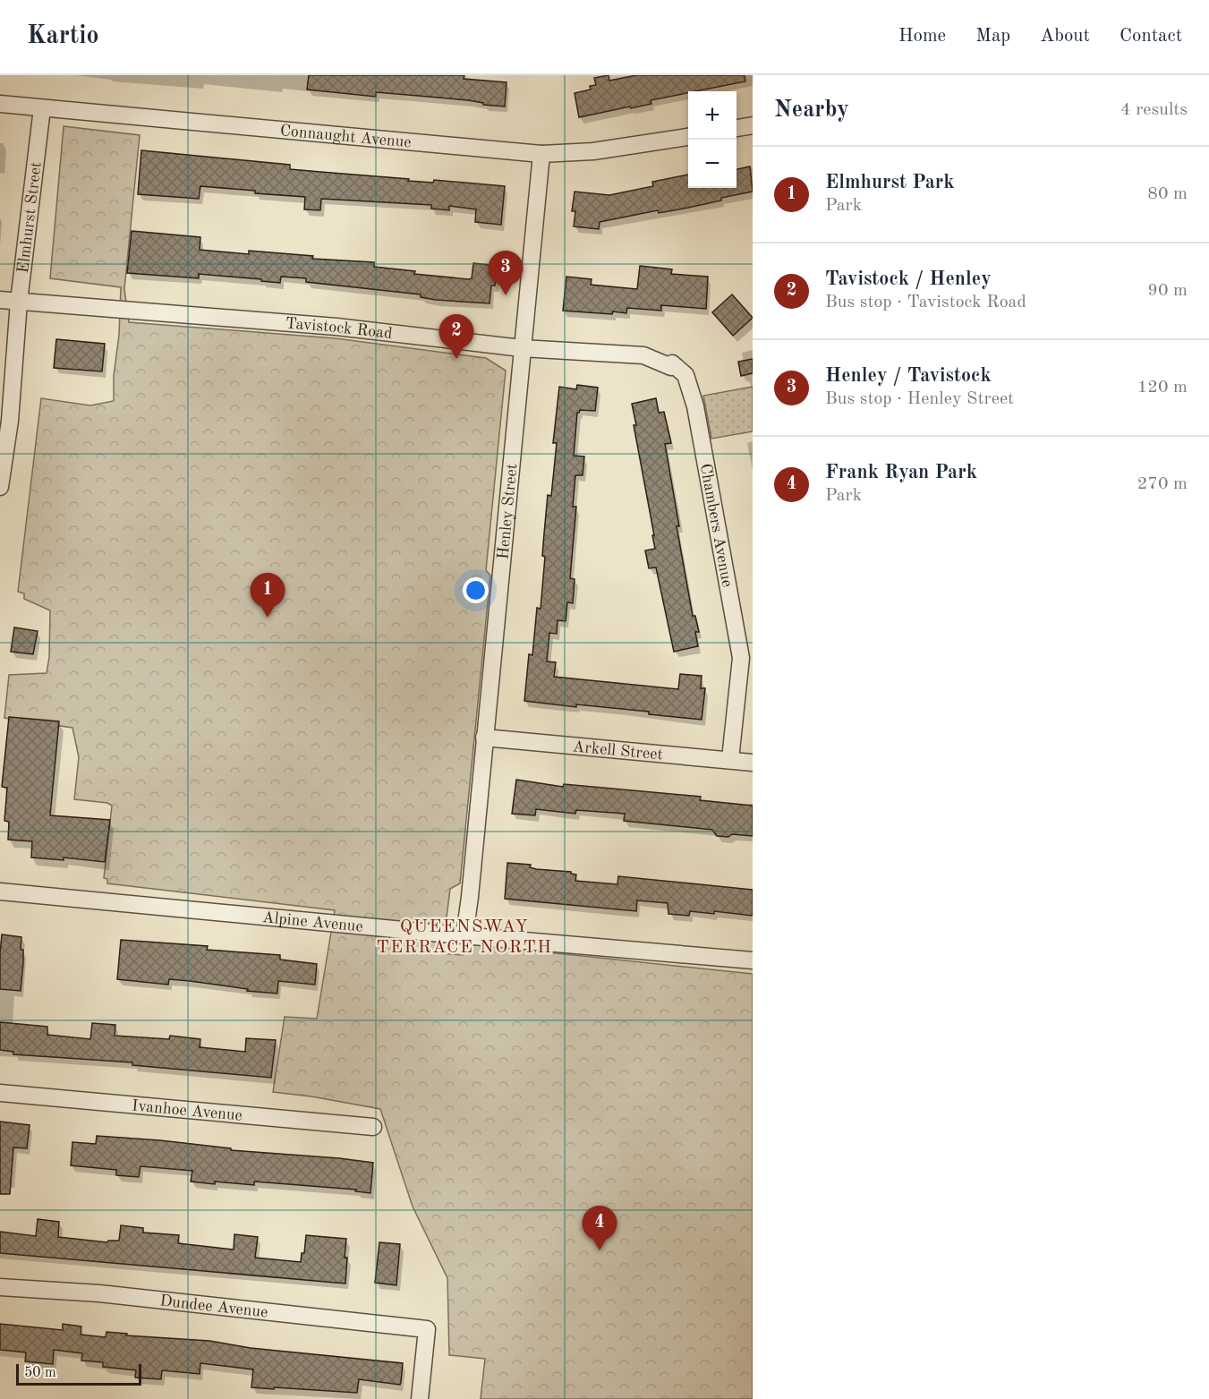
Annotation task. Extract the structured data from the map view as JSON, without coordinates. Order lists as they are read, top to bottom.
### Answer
{
  "streets": {
    "street": [
      "Connaught Avenue",
      "Elmhurst Street",
      "Tavistock Road",
      "Henley Street",
      "Chambers Avenue",
      "Arkell Street",
      "Alpine Avenue",
      "Ivanhoe Avenue",
      "Dundee Avenue"
    ]
  },
  "crossings": [
    ["Connaught Avenue", "Elmhurst Street"],
    ["Connaught Avenue", "Henley Street"],
    ["Elmhurst Street", "Tavistock Road"],
    ["Tavistock Road", "Henley Street"],
    ["Tavistock Road", "Chambers Avenue"],
    ["Henley Street", "Arkell Street"],
    ["Henley Street", "Alpine Avenue"],
    ["Chambers Avenue", "Arkell Street"]
  ],
  "districts": ["QUEENSWAY TERRACE NORTH"],
  "scale_bar": "50 m",
  "page": {
    "header": "Kartio",
    "nav": [
      "Home",
      "Map",
      "About",
      "Contact"
    ],
    "heading": ["Nearby", "4 results"],
    "map_buttons": ["+", "−"],
    "list": [
      {
        "mark": "1",
        "name": "Elmhurst Park",
        "note": "Park",
        "value": "80 m"
      },
      {
        "mark": "2",
        "name": "Tavistock / Henley",
        "note": "Bus stop · Tavistock Road",
        "value": "90 m"
      },
      {
        "mark": "3",
        "name": "Henley / Tavistock",
        "note": "Bus stop · Henley Street",
        "value": "120 m"
      },
      {
        "mark": "4",
        "name": "Frank Ryan Park",
        "note": "Park",
        "value": "270 m"
      }
    ],
    "pins": [
      "3",
      "2",
      "1",
      "4"
    ],
    "scale": "50 m"
  }
}
